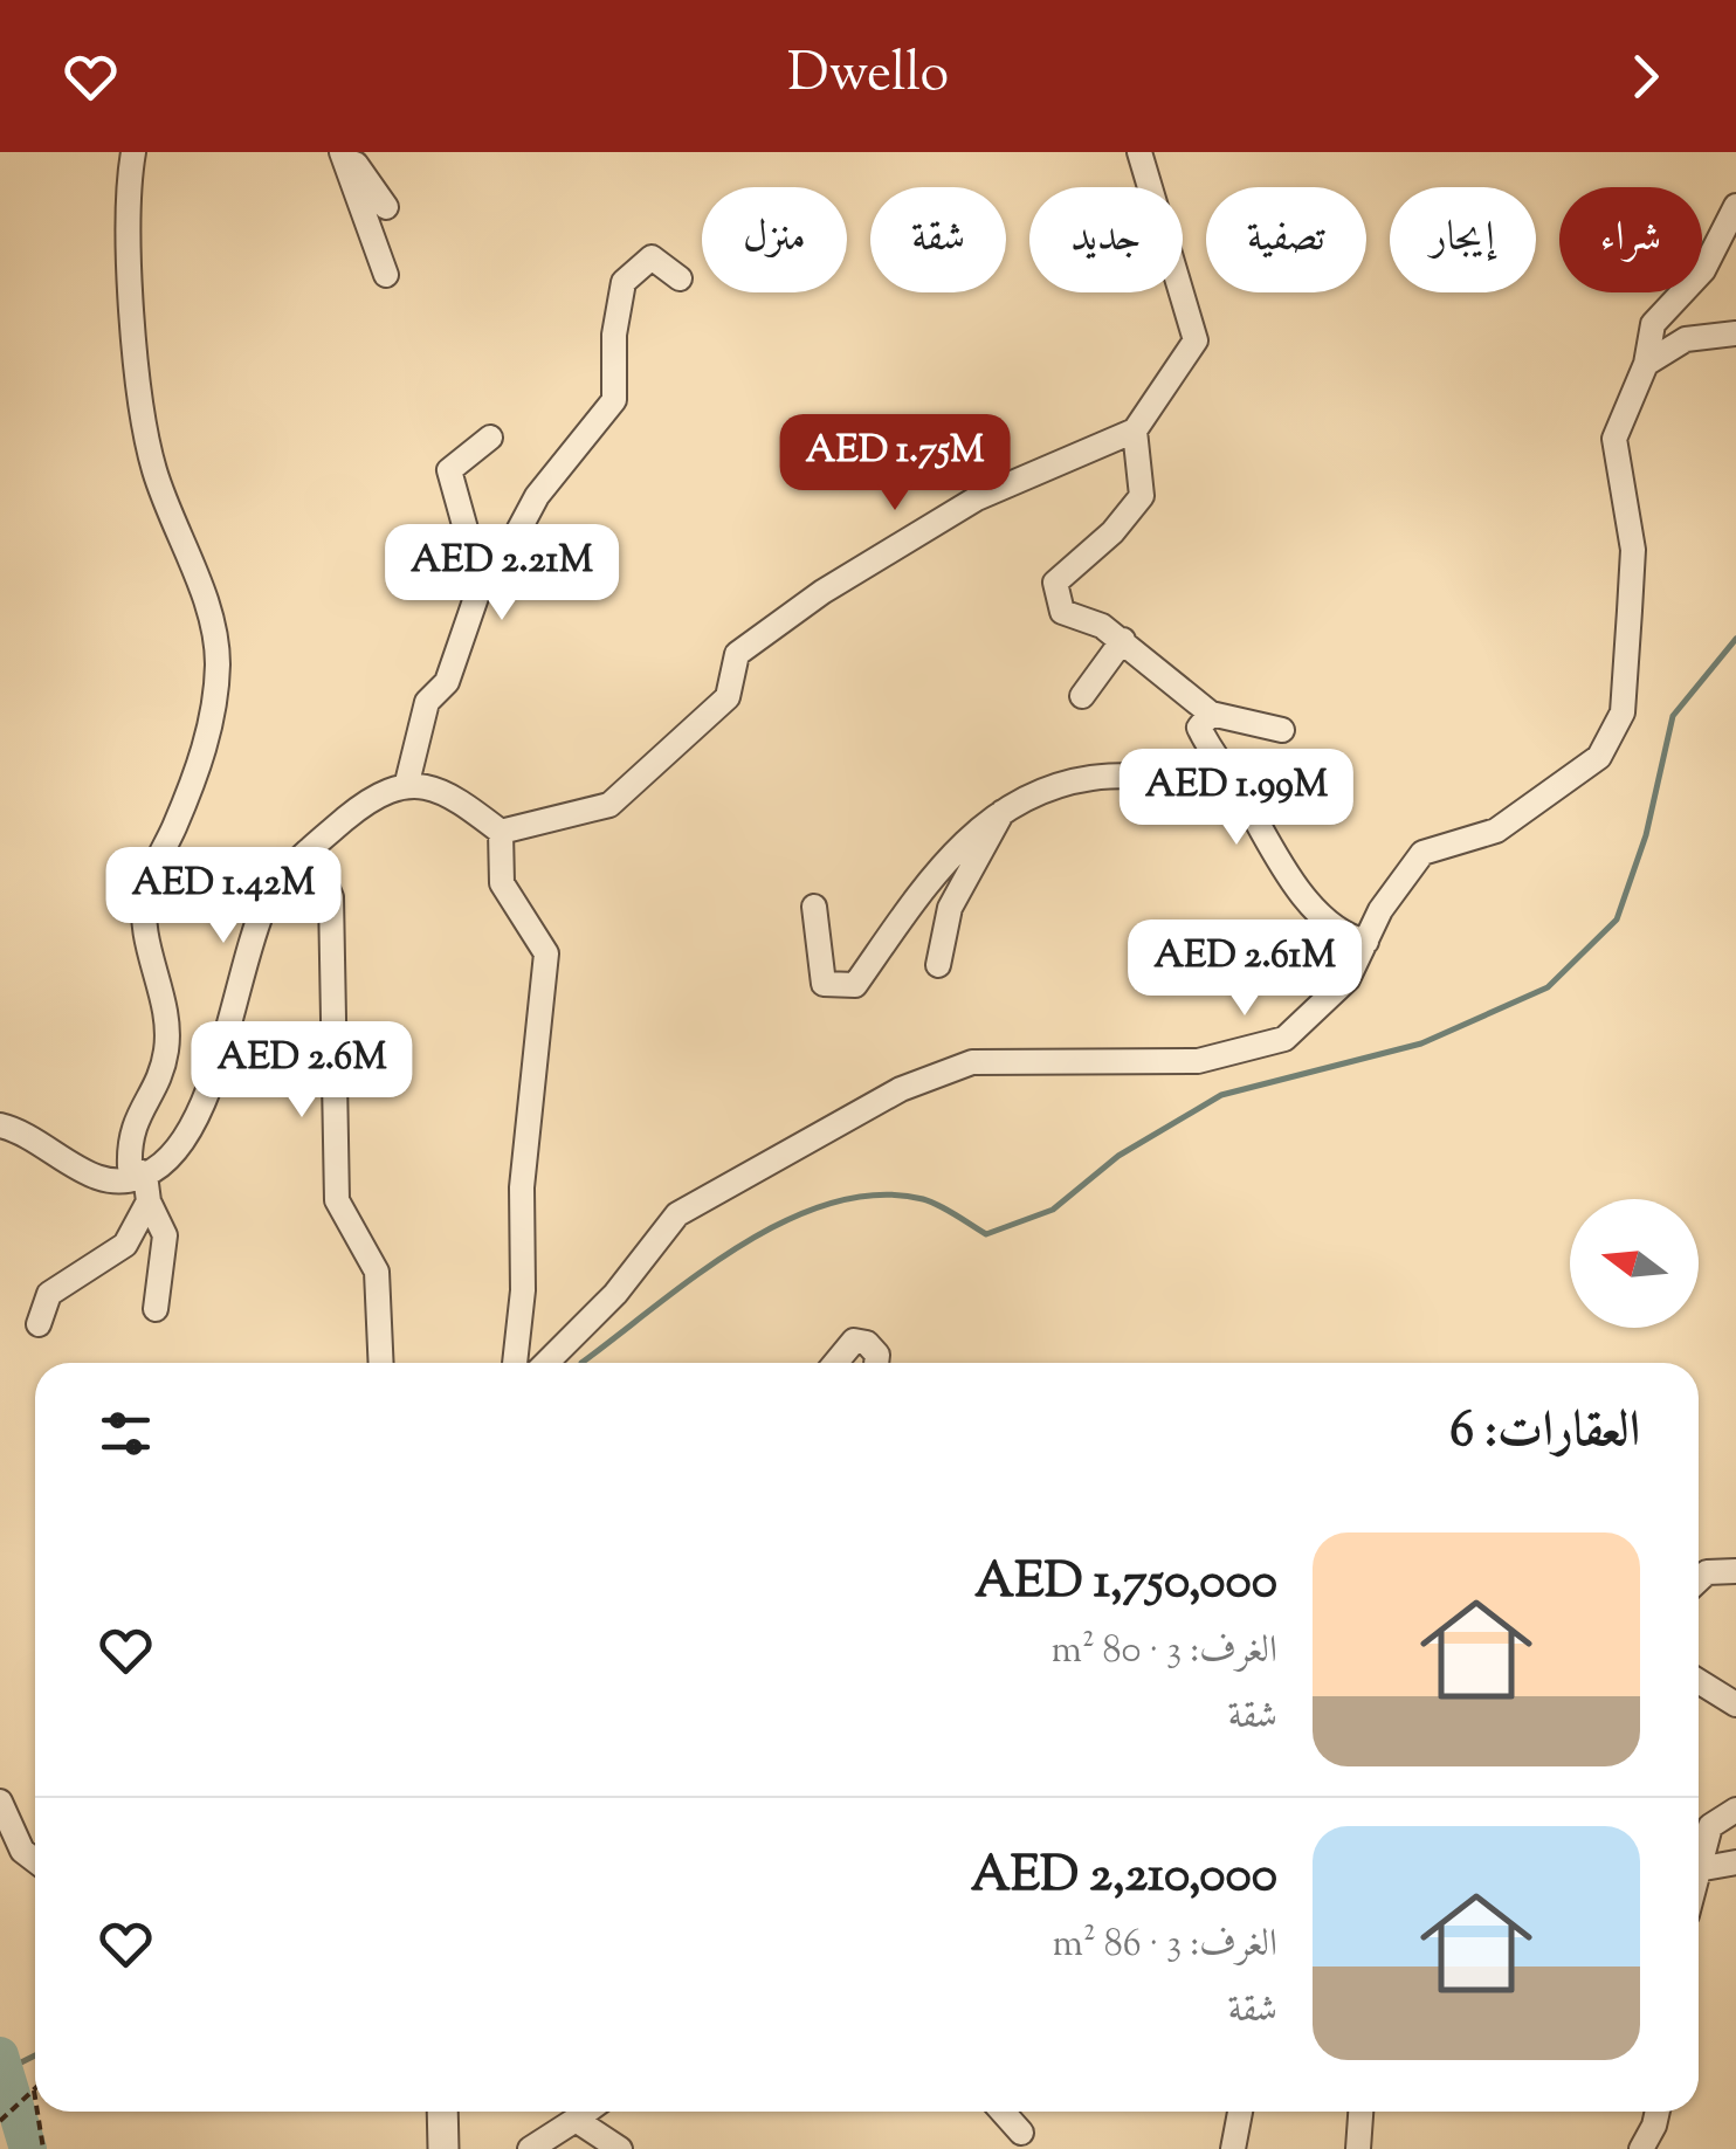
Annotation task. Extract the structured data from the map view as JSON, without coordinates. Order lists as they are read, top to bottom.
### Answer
{
  "north": "left",
  "page": {
    "header": "Dwello",
    "chip": [
      "شراء",
      "إيجار",
      "تصفية",
      "جديد",
      "شقة",
      "منزل"
    ],
    "price": [
      "AED 1.75M",
      "AED 2.21M",
      "AED 1.99M",
      "AED 1.42M",
      "AED 2.61M",
      "AED 2.6M"
    ],
    "heading": "العقارات: 6",
    "list": [
      {
        "name": "AED 1,750,000",
        "note": "الغرف: 3 · 80 m² · شقة"
      },
      {
        "name": "AED 2,210,000",
        "note": "الغرف: 3 · 86 m² · شقة"
      }
    ]
  }
}
